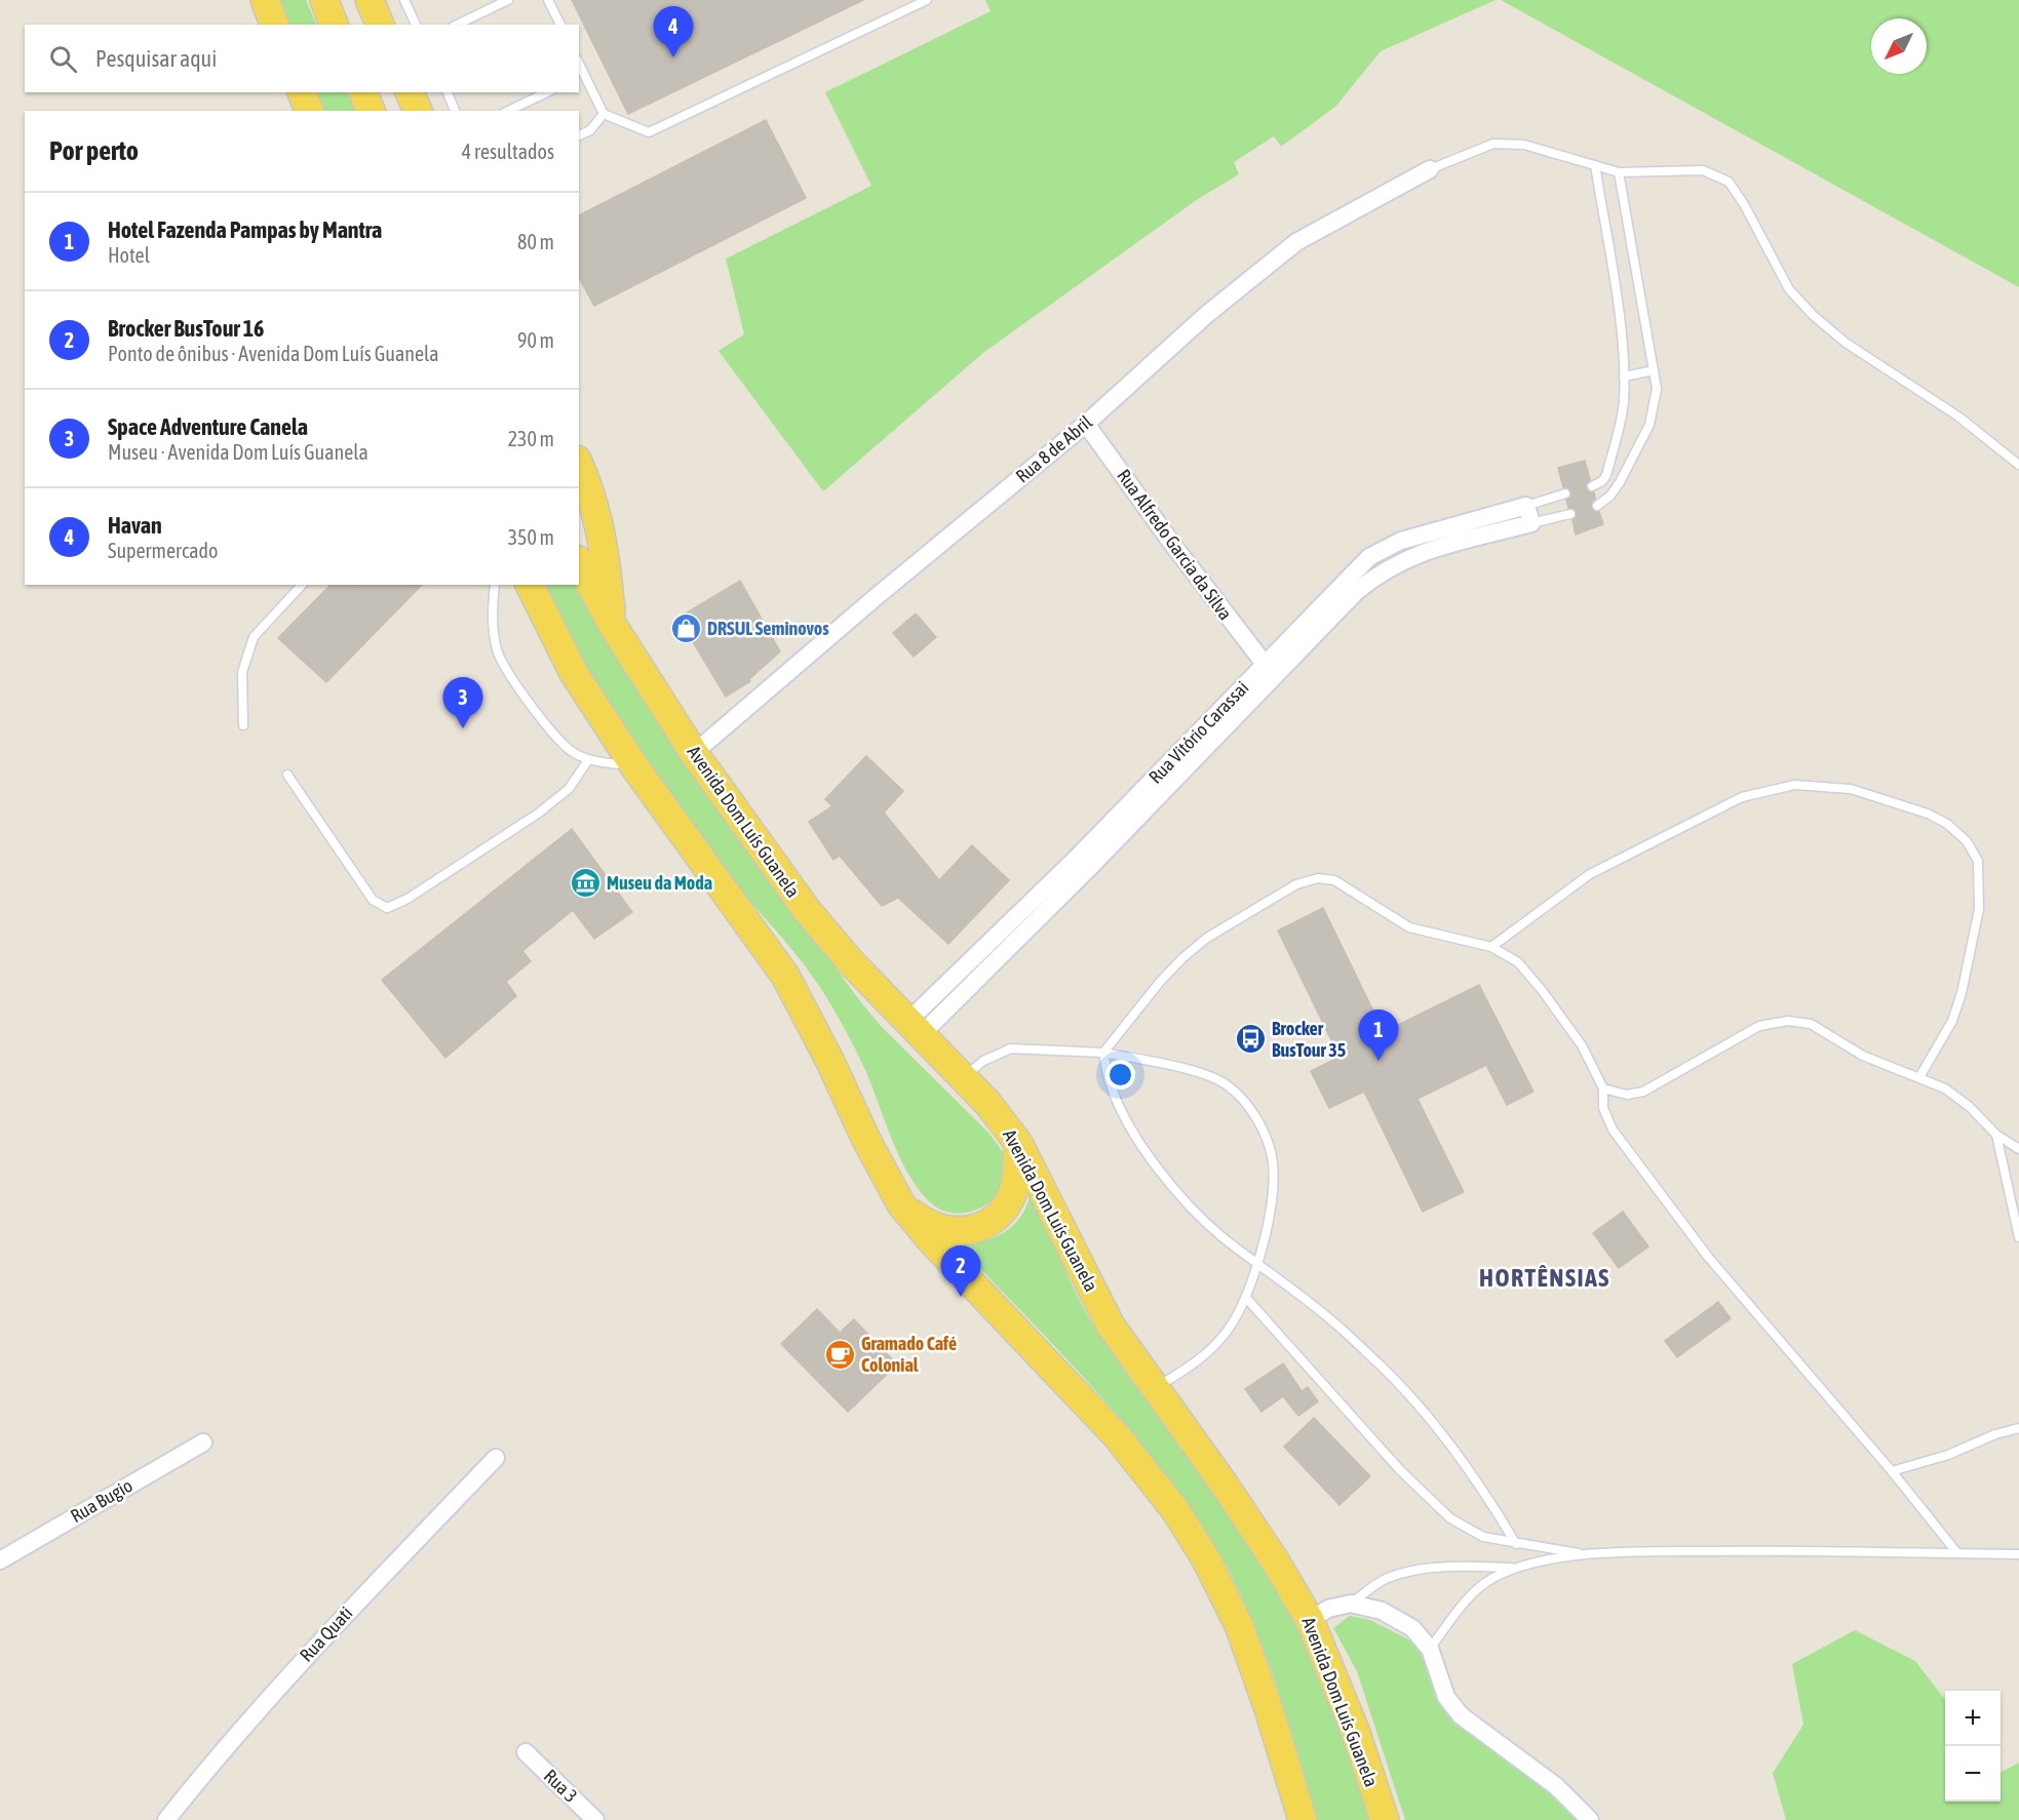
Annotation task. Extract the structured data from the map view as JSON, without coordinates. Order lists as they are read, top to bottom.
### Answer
{
  "streets": {
    "main road": ["Avenida Dom Luís Guanela"],
    "street": [
      "Rua 8 de Abril",
      "Rua Alfredo Garcia da Silva",
      "Rua Vitório Carassai",
      "Rua Bugio",
      "Rua Quati",
      "Rua 3"
    ]
  },
  "crossings": [
    ["Rua 8 de Abril", "Rua Alfredo Garcia da Silva"],
    ["Rua 8 de Abril", "Avenida Dom Luís Guanela"],
    ["Rua Alfredo Garcia da Silva", "Rua Vitório Carassai"],
    ["Rua Vitório Carassai", "Avenida Dom Luís Guanela"]
  ],
  "districts": ["HORTÊNSIAS"],
  "places": {
    "shop": ["DRSUL Seminovos"],
    "museum": ["Museu da Moda"],
    "bus stop": ["Brocker BusTour 35"],
    "cafe": ["Gramado Café Colonial"]
  },
  "north": "bottom left",
  "page": {
    "pins": [
      "4",
      "3",
      "1",
      "2"
    ],
    "search": "Pesquisar aqui",
    "heading": ["Por perto", "4 resultados"],
    "list": [
      {
        "mark": "1",
        "name": "Hotel Fazenda Pampas by Mantra",
        "note": "Hotel",
        "value": "80 m"
      },
      {
        "mark": "2",
        "name": "Brocker BusTour 16",
        "note": "Ponto de ônibus · Avenida Dom Luís Guanela",
        "value": "90 m"
      },
      {
        "mark": "3",
        "name": "Space Adventure Canela",
        "note": "Museu · Avenida Dom Luís Guanela",
        "value": "230 m"
      },
      {
        "mark": "4",
        "name": "Havan",
        "note": "Supermercado",
        "value": "350 m"
      }
    ],
    "map_buttons": ["+", "−"]
  }
}
